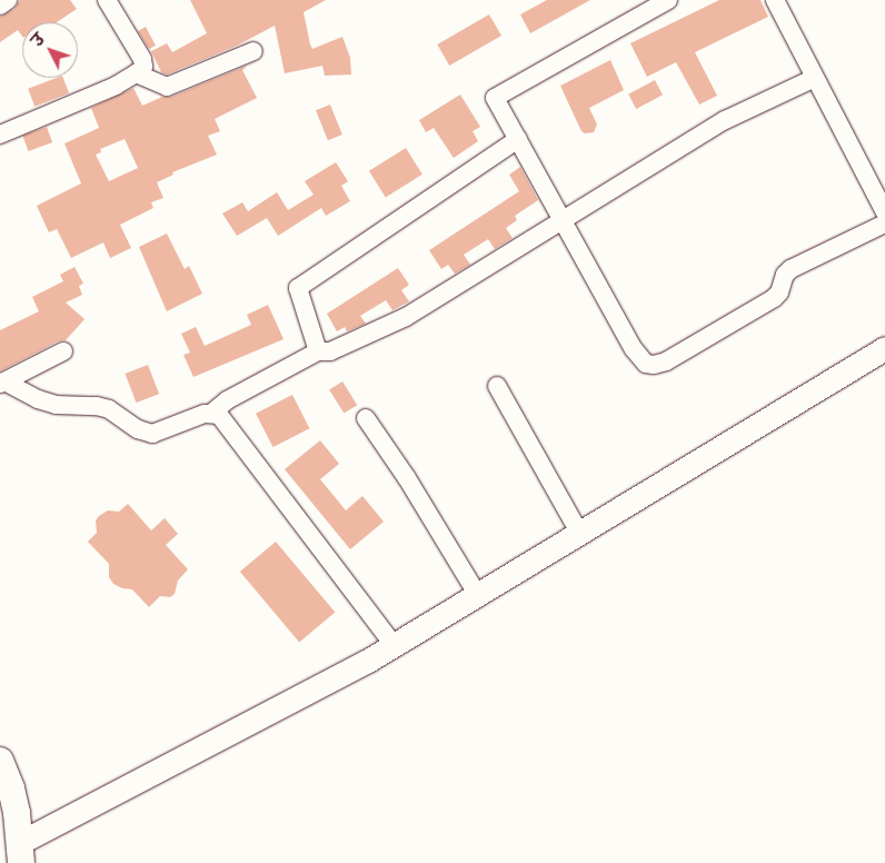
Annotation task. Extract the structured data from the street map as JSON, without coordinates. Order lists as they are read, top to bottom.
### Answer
{
  "north": "top left"
}
